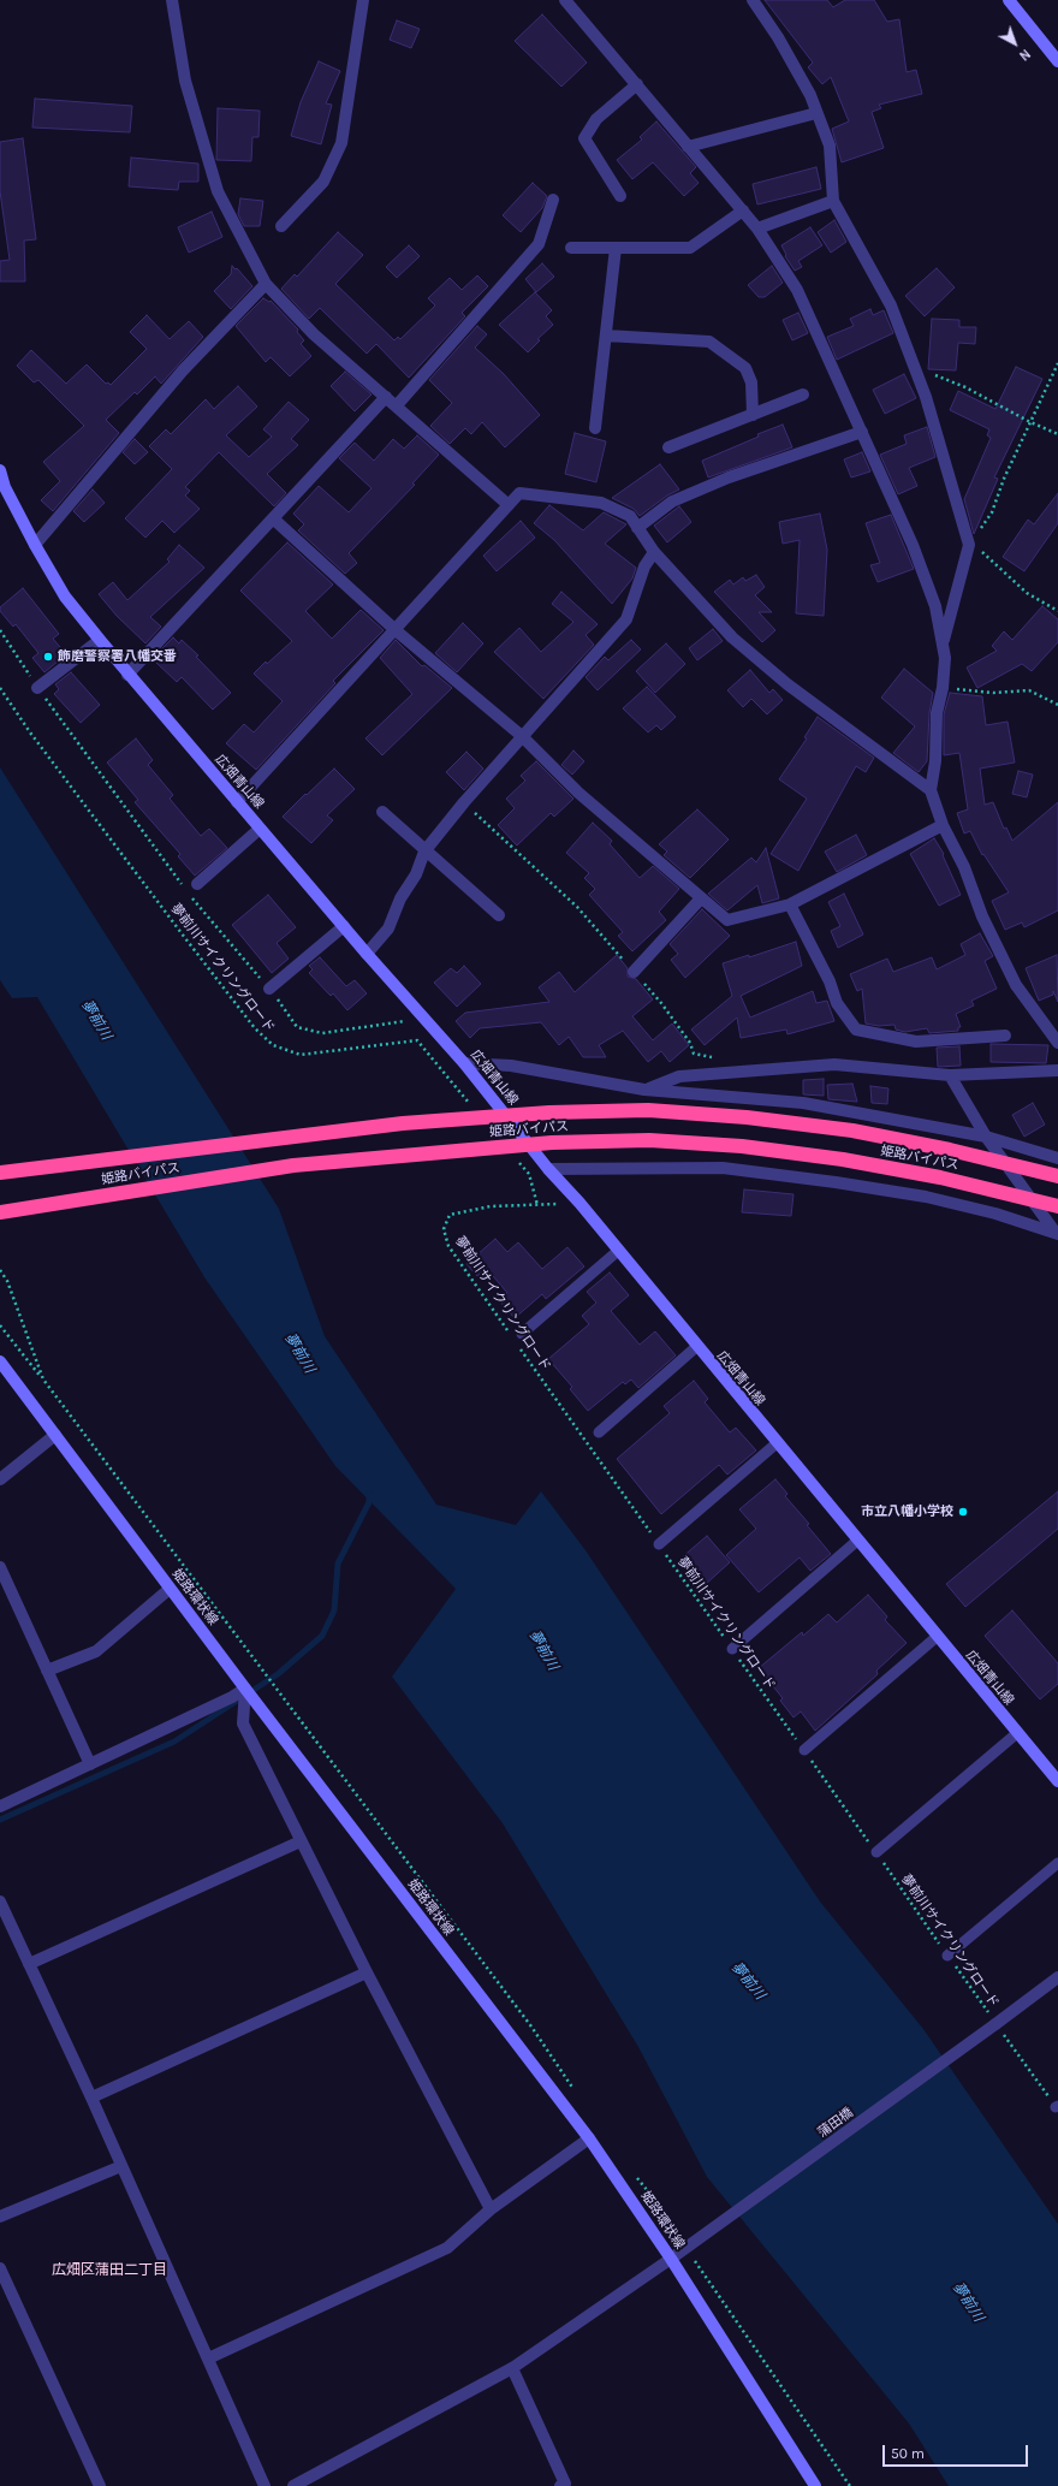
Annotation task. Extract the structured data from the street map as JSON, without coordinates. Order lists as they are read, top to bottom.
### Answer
{
  "streets": {
    "highway": ["姫路バイパス"],
    "main road": ["広畑青山線", "姫路環状線"],
    "street": ["蒲田橋"],
    "path": ["夢前川サイクリングロード"]
  },
  "crossings": [
    ["広畑青山線", "夢前川サイクリングロード"],
    ["夢前川サイクリングロード", "蒲田橋"],
    ["姫路環状線", "蒲田橋"]
  ],
  "districts": ["広畑区蒲田二丁目"],
  "water": ["夢前川"],
  "places": ["飾磨警察署八幡交番", "市立八幡小学校"],
  "scale_bar": "50 m",
  "north": "bottom right"
}
